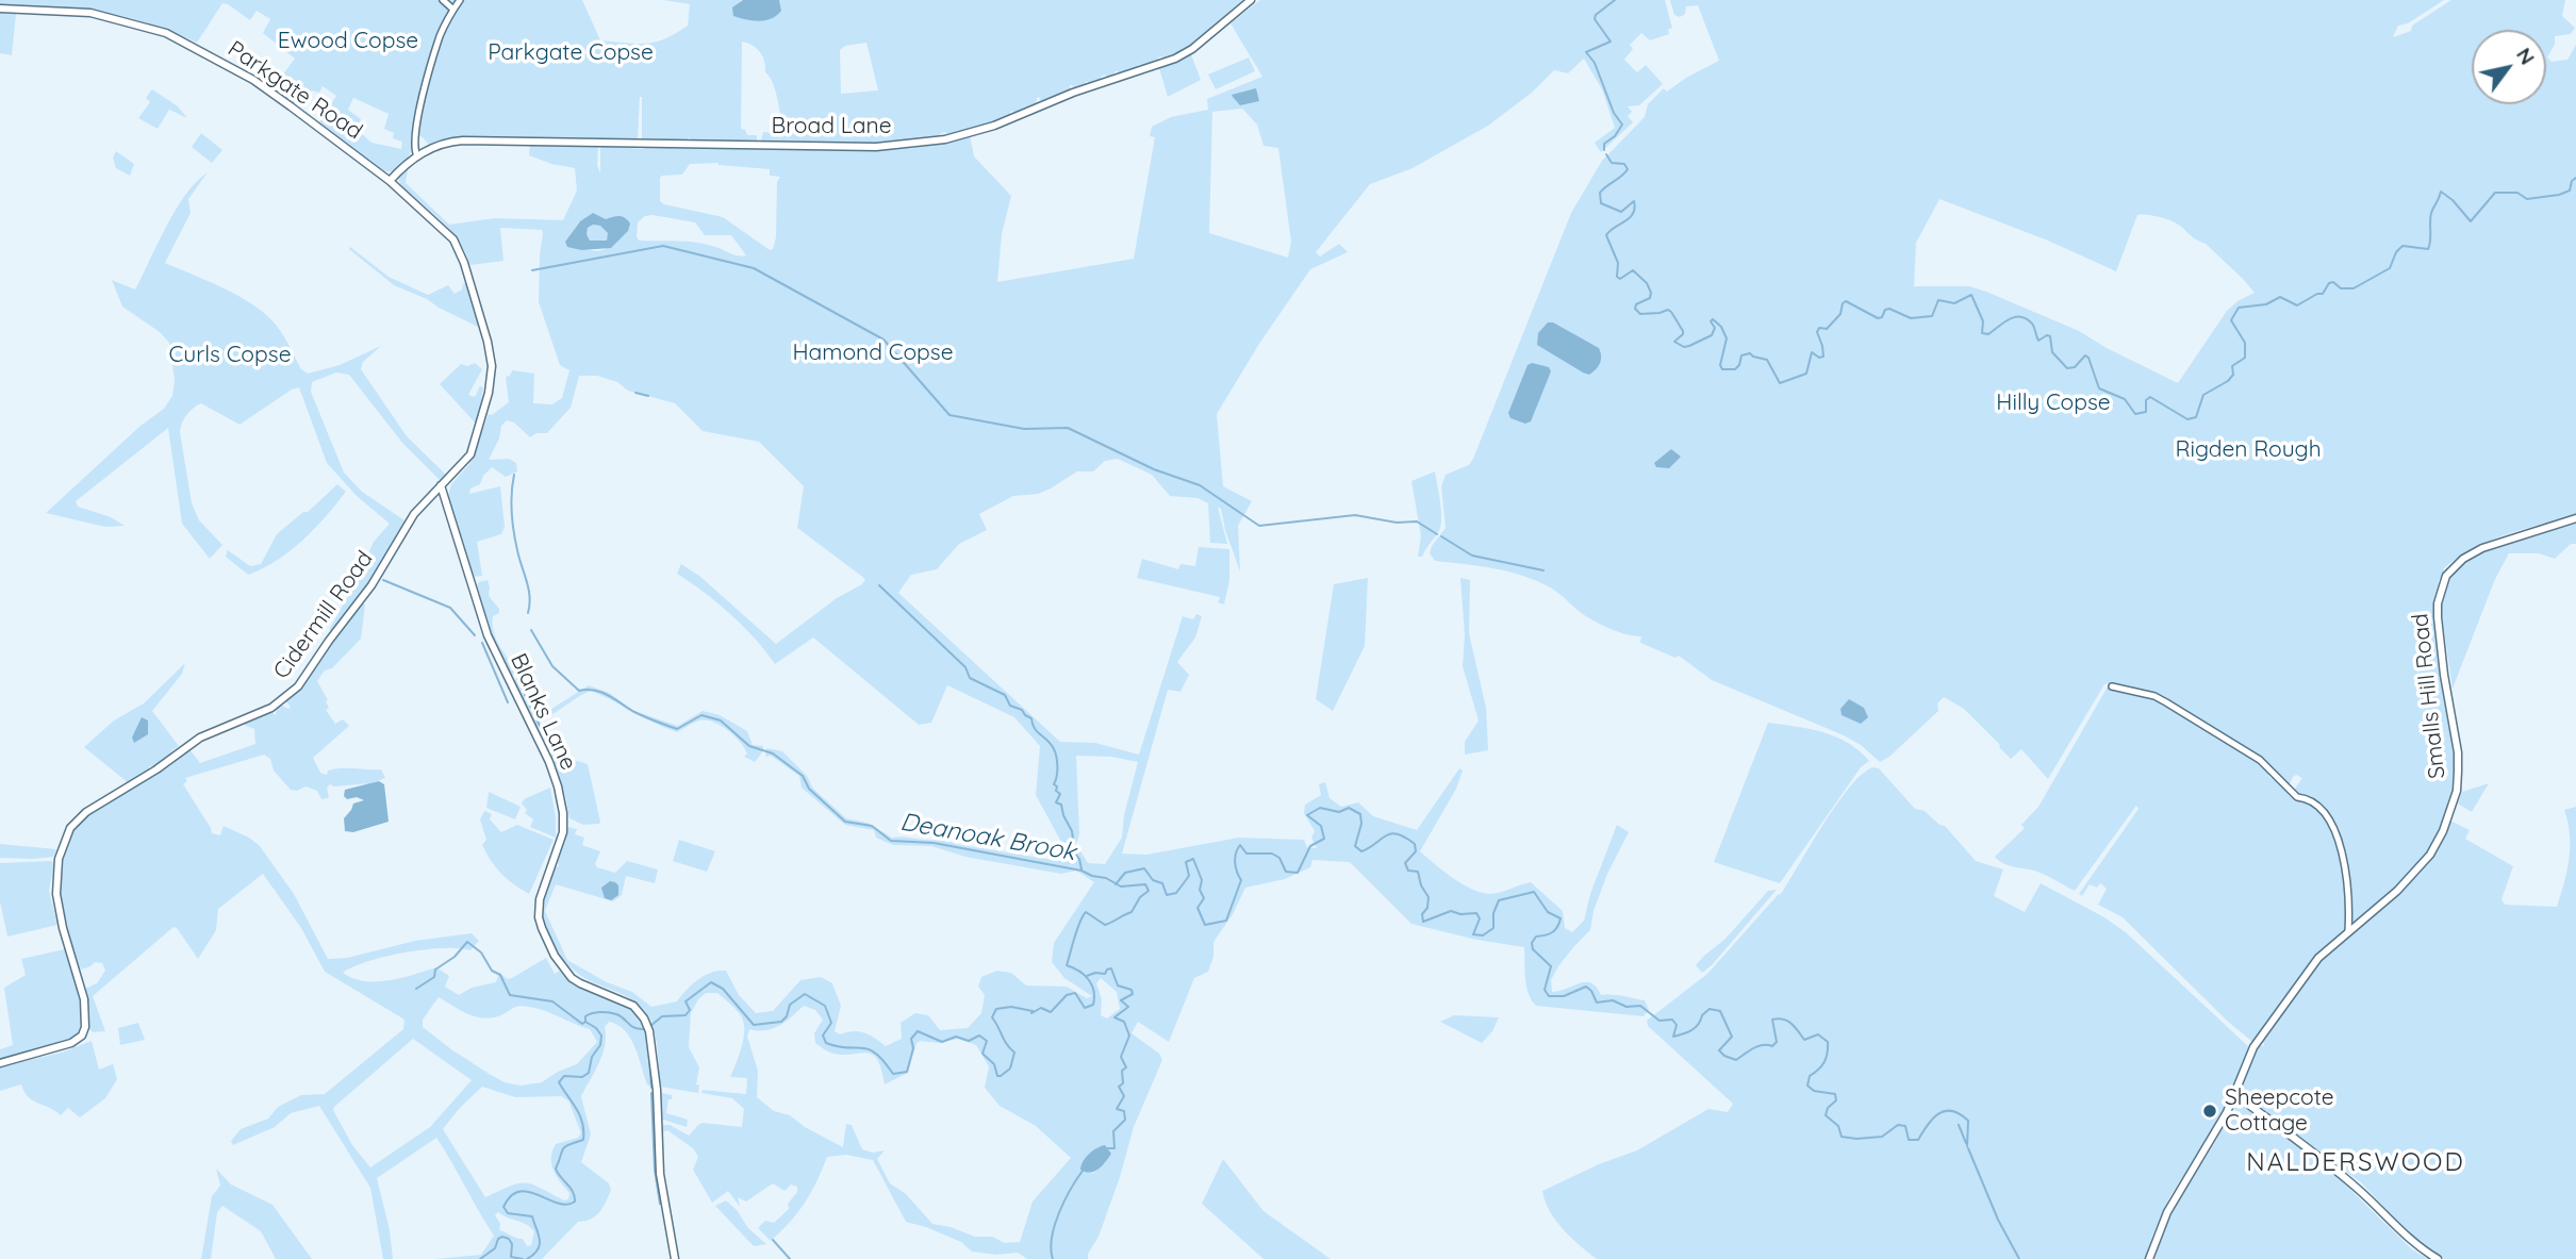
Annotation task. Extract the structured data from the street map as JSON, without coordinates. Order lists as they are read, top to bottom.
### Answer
{
  "streets": {
    "street": [
      "Parkgate Road",
      "Broad Lane",
      "Cidermill Road",
      "Smalls Hill Road",
      "Blanks Lane"
    ]
  },
  "crossings": [
    ["Parkgate Road", "Broad Lane"],
    ["Parkgate Road", "Cidermill Road"],
    ["Parkgate Road", "Blanks Lane"],
    ["Cidermill Road", "Blanks Lane"]
  ],
  "districts": ["NALDERSWOOD"],
  "water": ["Deanoak Brook"],
  "parks": [
    "Ewood Copse",
    "Parkgate Copse",
    "Hamond Copse",
    "Curls Copse",
    "Hilly Copse",
    "Rigden Rough"
  ],
  "places": ["Sheepcote Cottage"],
  "north": "top right"
}
